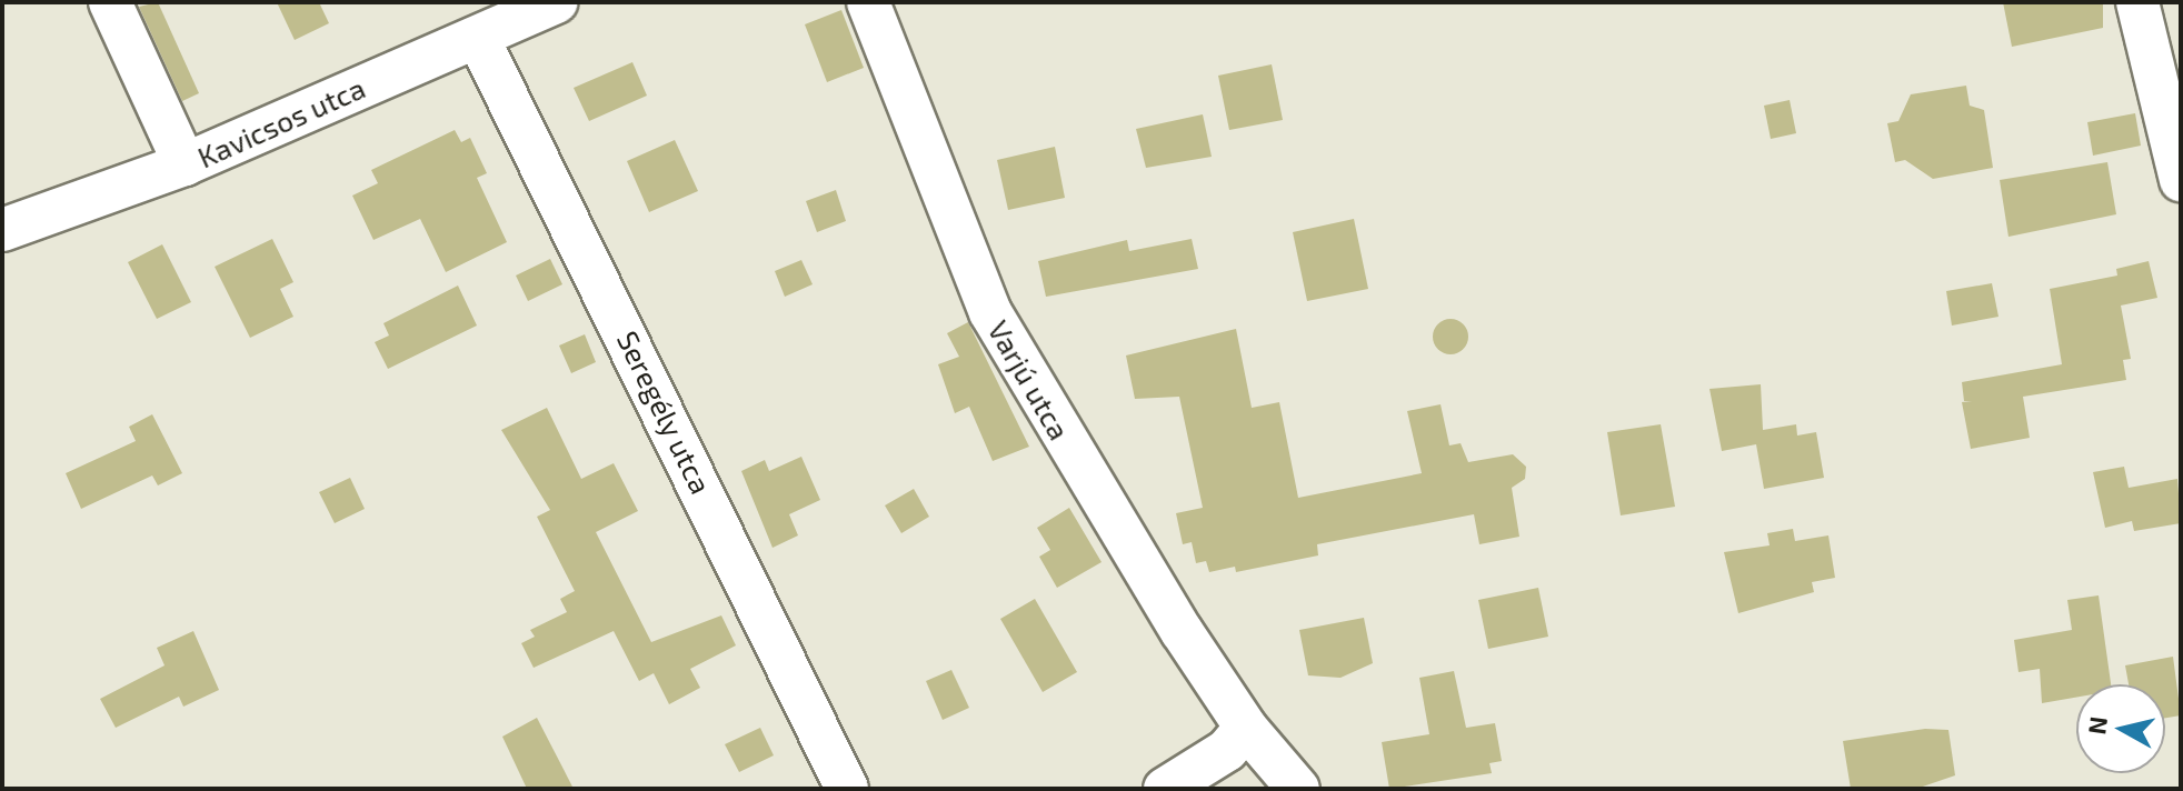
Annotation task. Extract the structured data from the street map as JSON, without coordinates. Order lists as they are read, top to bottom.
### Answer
{
  "streets": {
    "street": ["Kavicsos utca", "Varjú utca", "Seregély utca"]
  },
  "crossings": [
    ["Kavicsos utca", "Seregély utca"]
  ],
  "north": "left"
}
